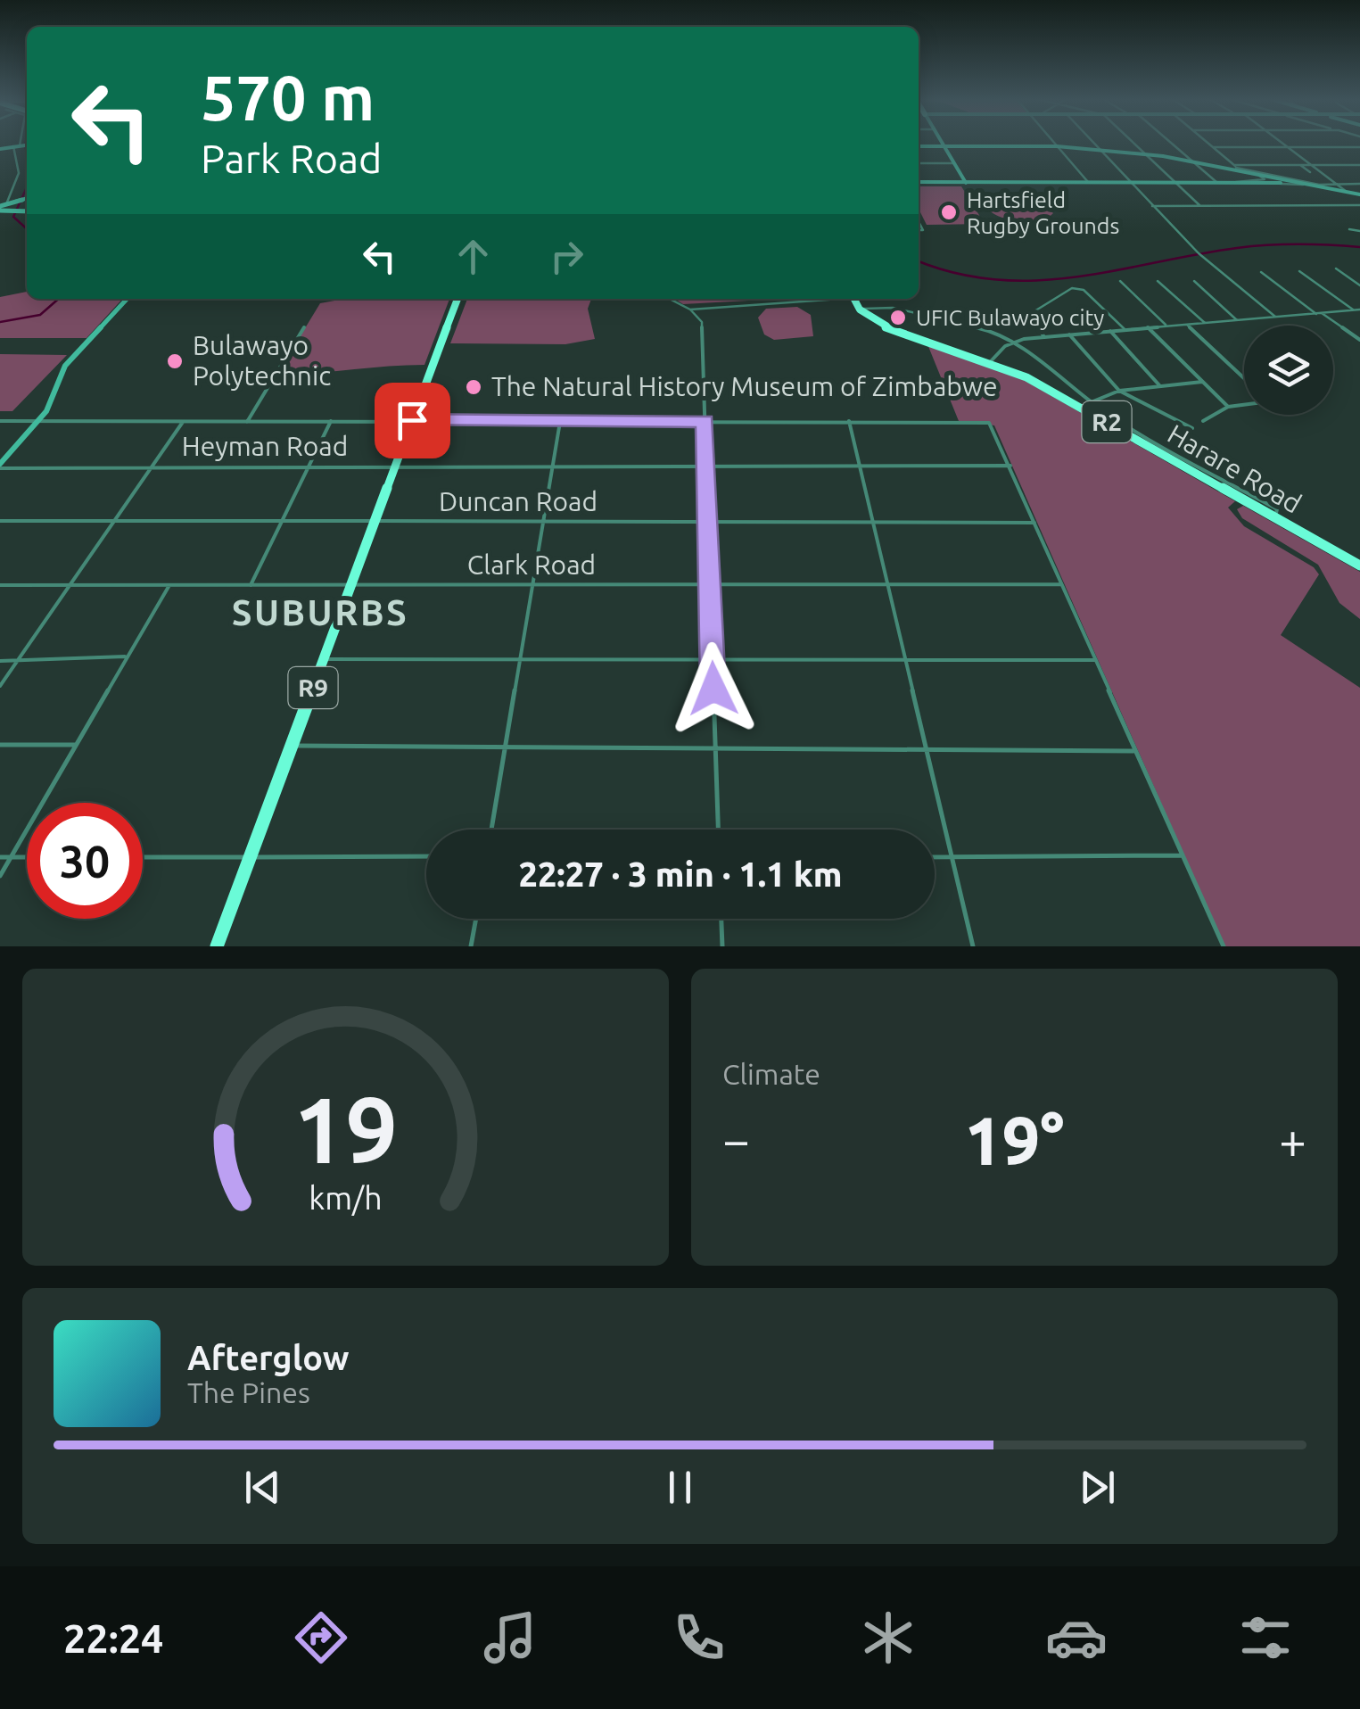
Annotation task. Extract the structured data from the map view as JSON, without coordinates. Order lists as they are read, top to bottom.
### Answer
{
  "streets": {
    "highway": ["R2", "Harare Road", "R9"],
    "street": ["Heyman Road", "Duncan Road", "Clark Road"]
  },
  "crossings": [
    ["Heyman Road", "R9"],
    ["Duncan Road", "R9"],
    ["Clark Road", "R9"]
  ],
  "districts": ["SUBURBS"],
  "places": [
    "Hartsfield Rugby Grounds",
    "UFIC Bulawayo city",
    "Bulawayo Polytechnic",
    "The Natural History Museum of Zimbabwe"
  ],
  "page": {
    "turn": ["570 m", "Park Road"],
    "limit": "30",
    "trip": "22:27 · 3 min · 1.1 km",
    "tile": "Climate",
    "heat": ["−", "19°", "+"],
    "song": ["Afterglow", "The Pines"],
    "tabs": "22:24",
    "gauge": ["19", "km/h"]
  }
}
